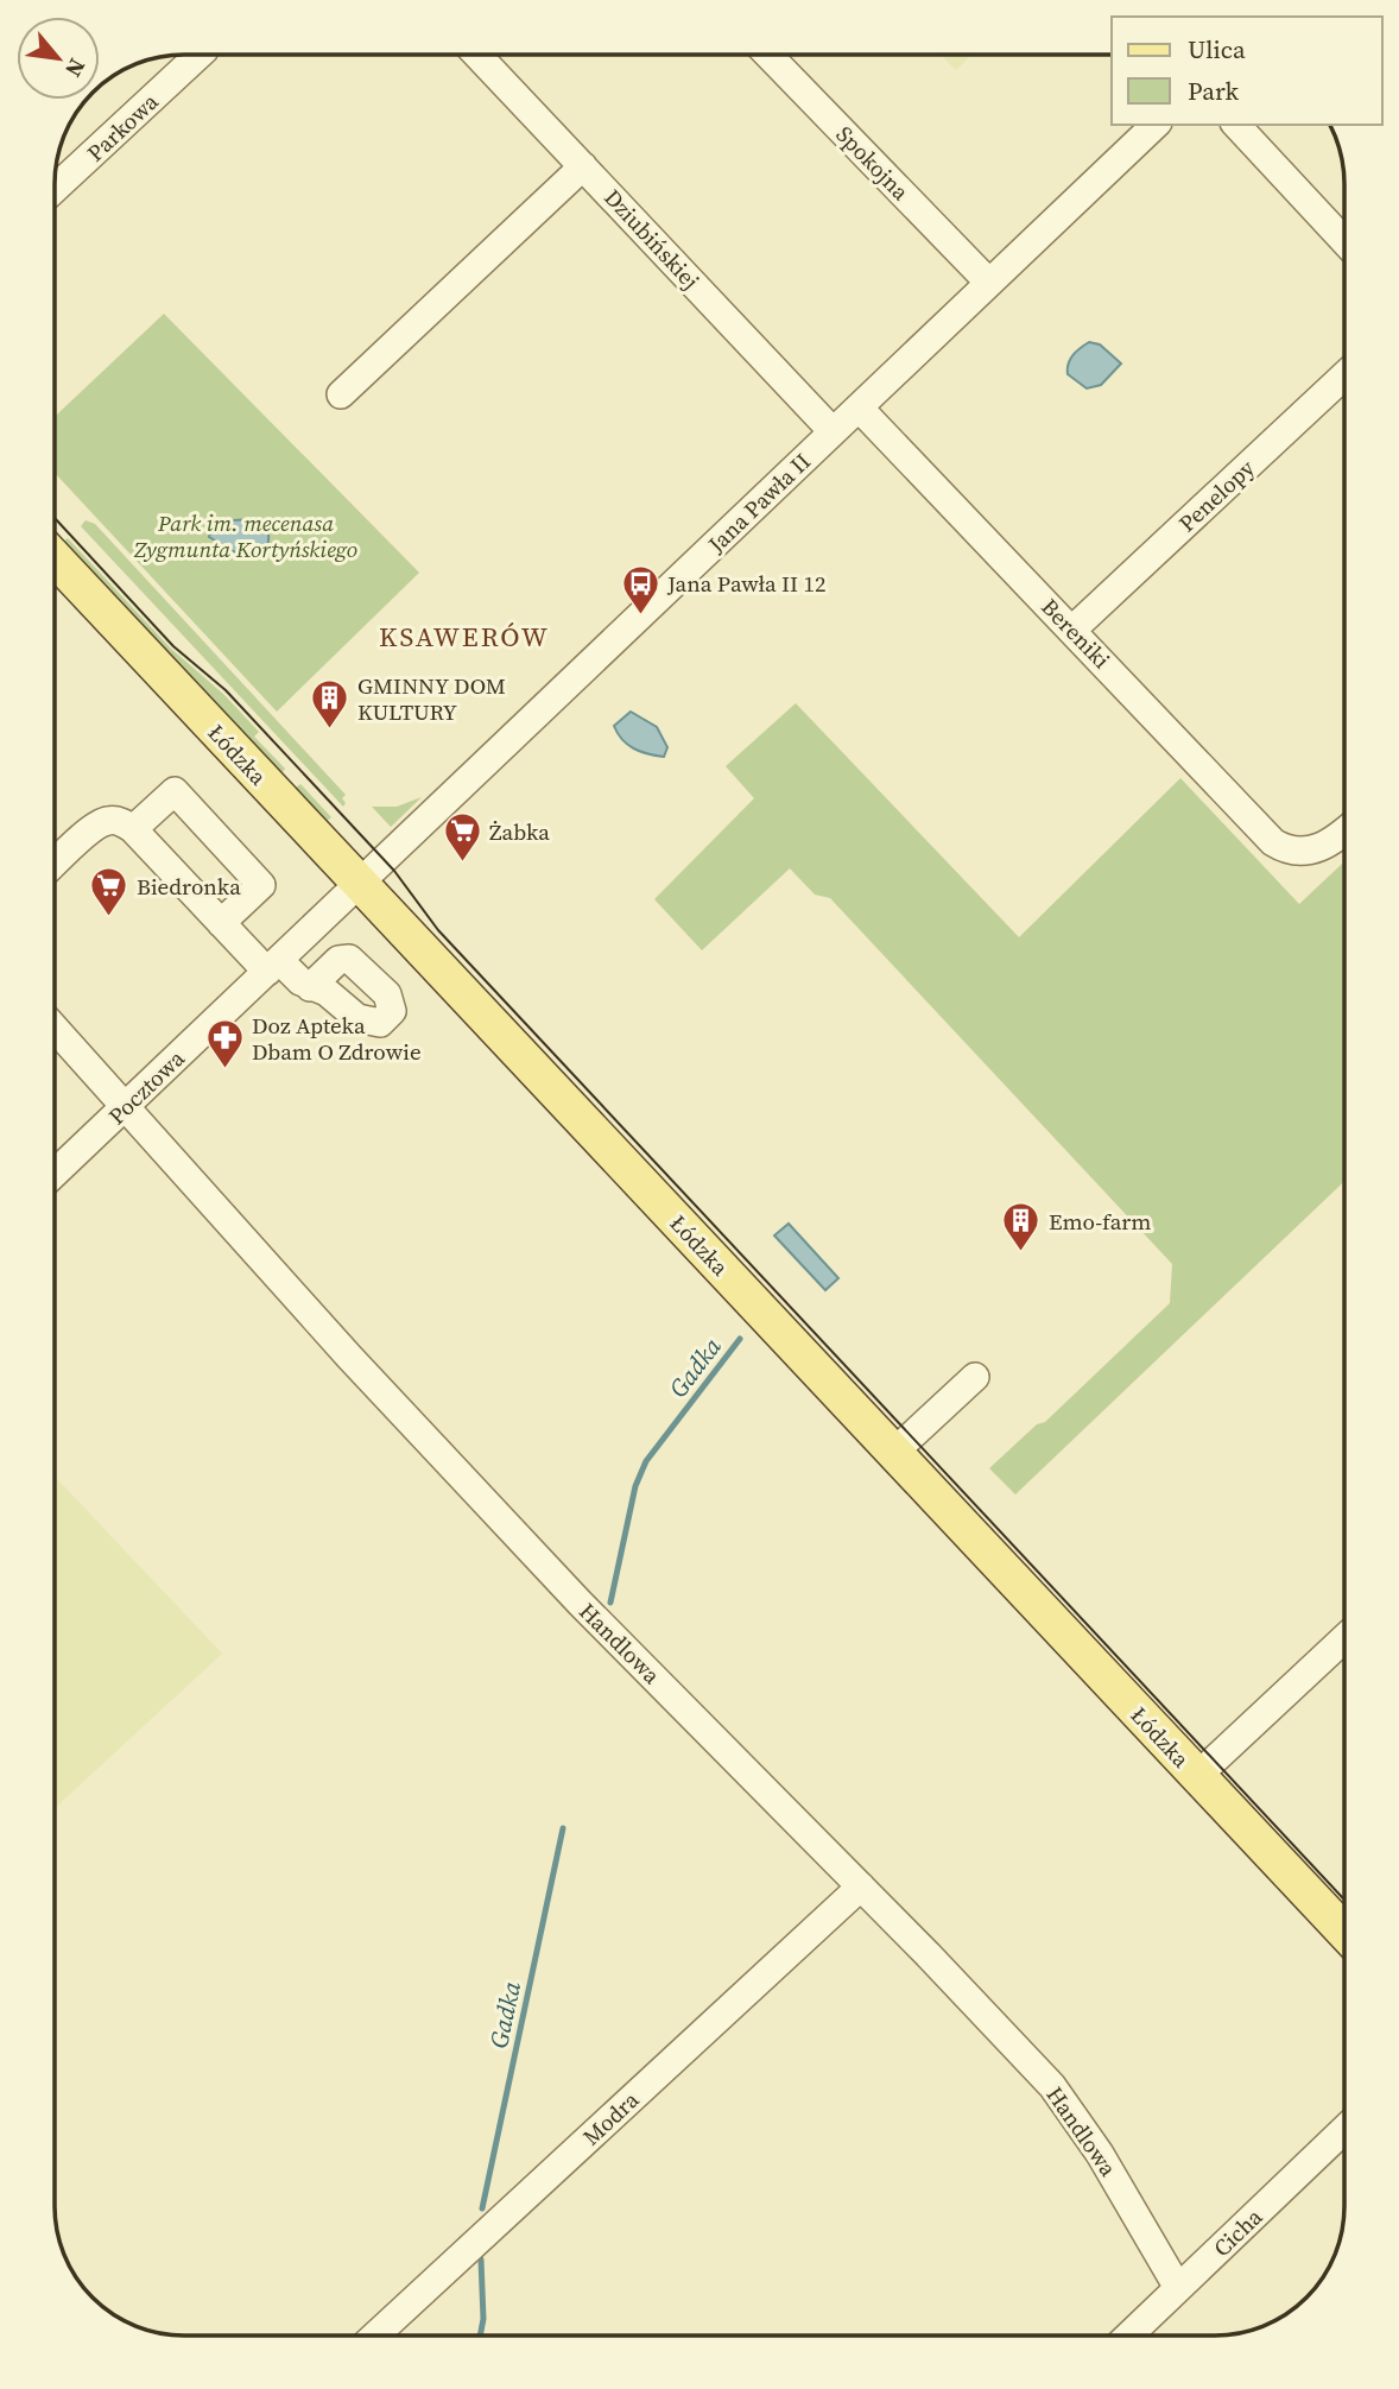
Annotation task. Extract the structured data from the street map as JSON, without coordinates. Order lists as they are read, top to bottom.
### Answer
{
  "streets": {
    "main road": ["Łódzka"],
    "street": [
      "Parkowa",
      "Spokojna",
      "Dziubińskiej",
      "Penelopy",
      "Jana Pawła II",
      "Bereniki",
      "Pocztowa",
      "Handlowa",
      "Modra",
      "Cicha"
    ]
  },
  "crossings": [
    ["Spokojna", "Jana Pawła II"],
    ["Dziubińskiej", "Jana Pawła II"],
    ["Penelopy", "Bereniki"],
    ["Jana Pawła II", "Bereniki"],
    ["Jana Pawła II", "Łódzka"],
    ["Jana Pawła II", "Pocztowa"],
    ["Łódzka", "Pocztowa"],
    ["Pocztowa", "Handlowa"],
    ["Handlowa", "Modra"],
    ["Handlowa", "Cicha"]
  ],
  "districts": ["KSAWERÓW"],
  "water": ["Gadka"],
  "parks": ["Park im. mecenasa Zygmunta Kortyńskiego"],
  "places": {
    "bus stop": ["Jana Pawła II 12"],
    "building": ["GMINNY DOM KULTURY", "Emo-farm"],
    "supermarket": ["Żabka", "Biedronka"],
    "pharmacy": ["Doz Apteka Dbam O Zdrowie"]
  },
  "legend": ["Ulica", "Park"],
  "north": "bottom right"
}
